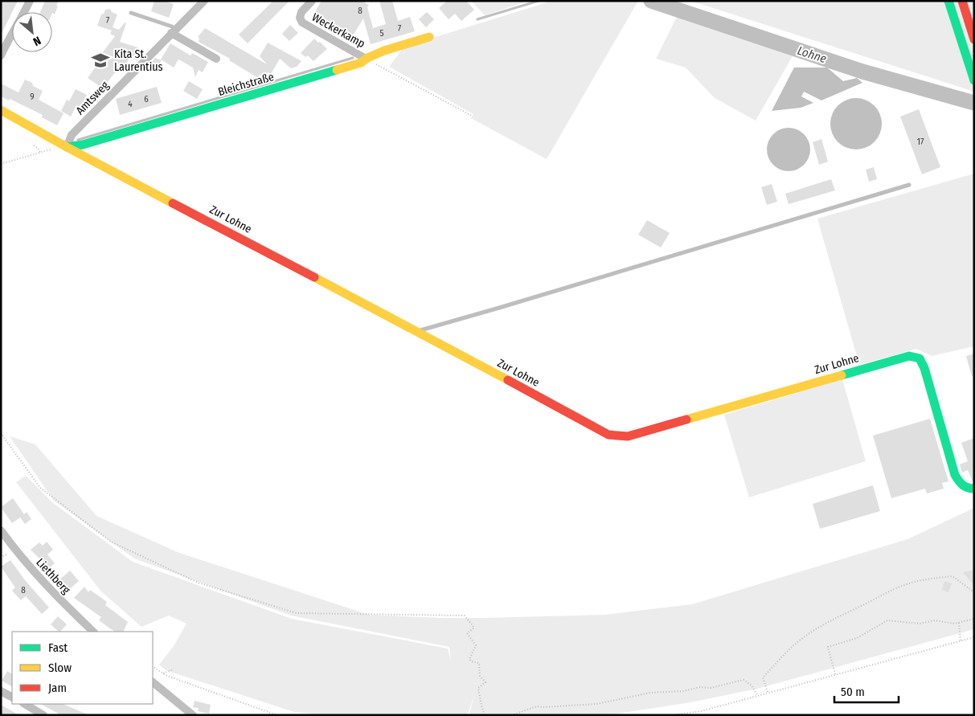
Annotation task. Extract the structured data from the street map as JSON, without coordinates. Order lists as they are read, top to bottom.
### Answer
{
  "streets": {
    "main road": ["Bleichstraße", "Zur Lohne"],
    "street": ["Weckerkamp", "Amtsweg", "Liethberg"]
  },
  "crossings": [
    ["Weckerkamp", "Bleichstraße"],
    ["Bleichstraße", "Amtsweg"],
    ["Bleichstraße", "Zur Lohne"],
    ["Amtsweg", "Zur Lohne"]
  ],
  "water": ["Lohne"],
  "places": {
    "school or university": ["Kita St. Laurentius"]
  },
  "house_numbers": [
    "8",
    "7",
    "7",
    "5",
    "9",
    "6",
    "4",
    "17",
    "8"
  ],
  "legend": ["Fast", "Slow", "Jam"],
  "scale_bar": "50 m",
  "north": "bottom right"
}
